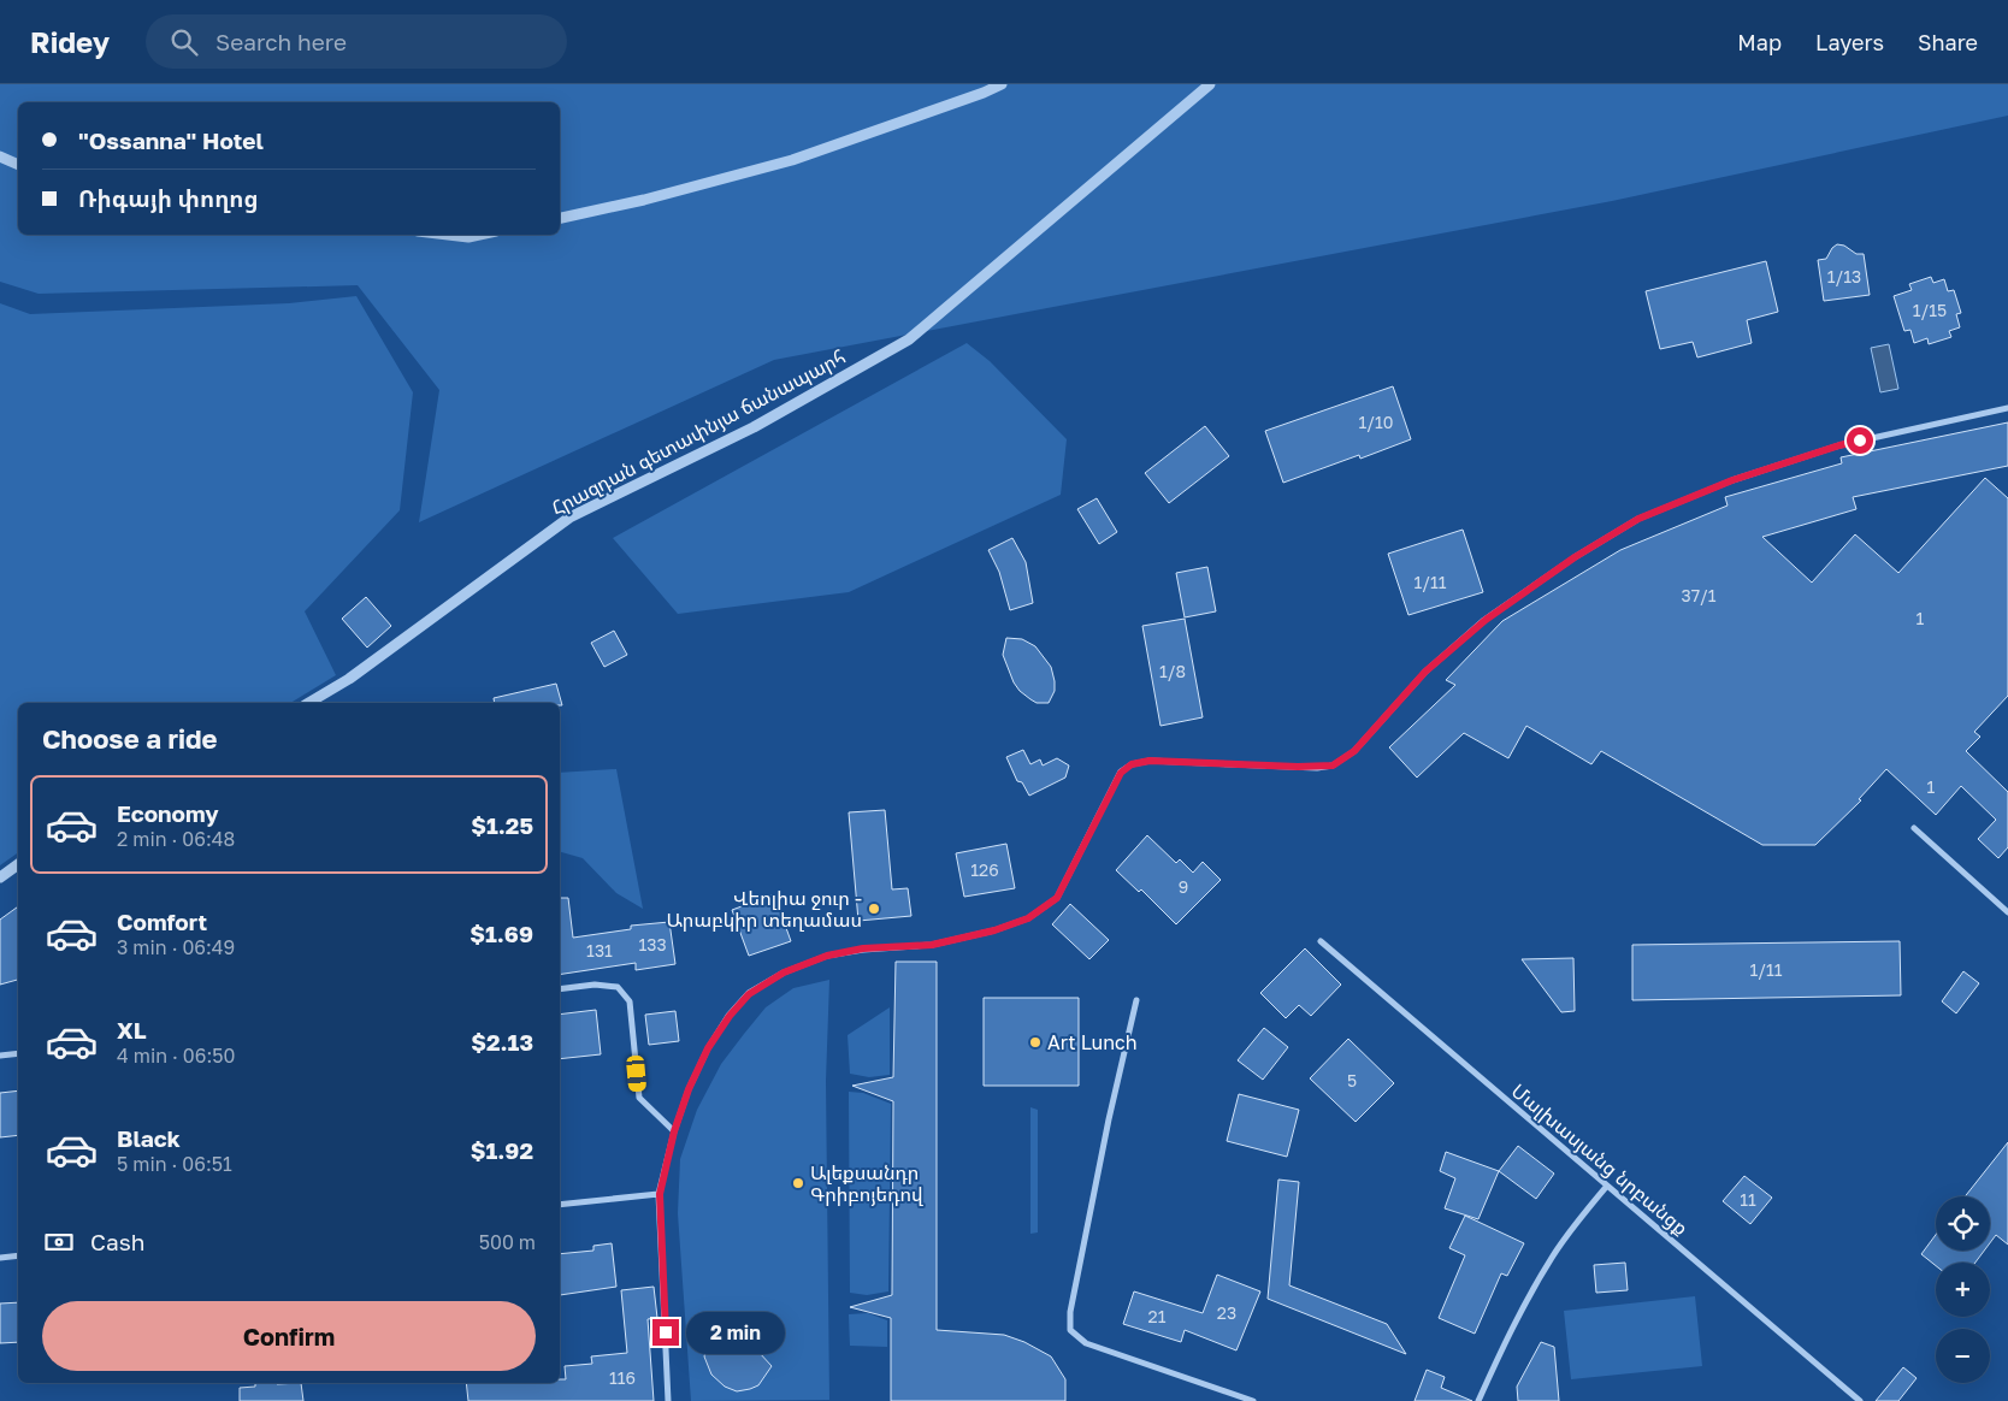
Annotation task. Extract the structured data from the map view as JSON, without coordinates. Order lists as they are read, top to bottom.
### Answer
{
  "streets": {
    "street": ["Հրազդան գետափնյա ճանապարհ", "Մալխասյանց նրբանցք"]
  },
  "places": ["Վեոլիա ջուր - Արաբկիր տեղամաս", "Art Lunch", "Ալեքսանդր Գրիբոյեդով"],
  "house_numbers": [
    "1/13",
    "1/15",
    "1/10",
    "1/11",
    "37/1",
    "1",
    "1/8",
    "1",
    "126",
    "9",
    "133",
    "131",
    "1/11",
    "5",
    "11",
    "23",
    "21",
    "116"
  ],
  "page": {
    "header": "Ridey",
    "search": "Search here",
    "nav": ["Map", "Layers", "Share"],
    "banner": ["\"Ossanna\" Hotel", "Ռիգայի փողոց"],
    "heading": "Choose a ride",
    "list": [
      {
        "name": "Economy",
        "note": "2 min · 06:48",
        "value": "$1.25"
      },
      {
        "name": "Comfort",
        "note": "3 min · 06:49",
        "value": "$1.69"
      },
      {
        "name": "XL",
        "note": "4 min · 06:50",
        "value": "$2.13"
      },
      {
        "name": "Black",
        "note": "5 min · 06:51",
        "value": "$1.92"
      }
    ],
    "map_buttons": ["+", "−"],
    "pay": ["Cash", "500 m"],
    "buttons": "Confirm",
    "bubble": "2 min"
  }
}
